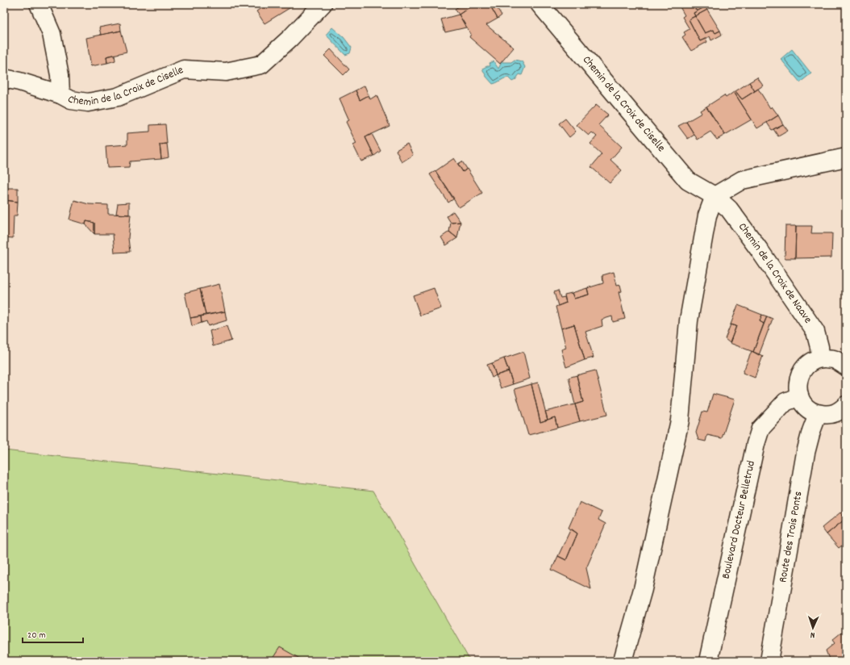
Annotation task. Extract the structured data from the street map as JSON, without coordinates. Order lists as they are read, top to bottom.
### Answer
{
  "streets": {
    "street": [
      "Chemin de la Croix de Ciselle",
      "Chemin de la Croix de Naave",
      "Boulevard Docteur Belletrud",
      "Route des Trois Ponts"
    ]
  },
  "crossings": [
    ["Chemin de la Croix de Ciselle", "Chemin de la Croix de Naave"]
  ],
  "scale_bar": "20 m",
  "north": "bottom"
}
